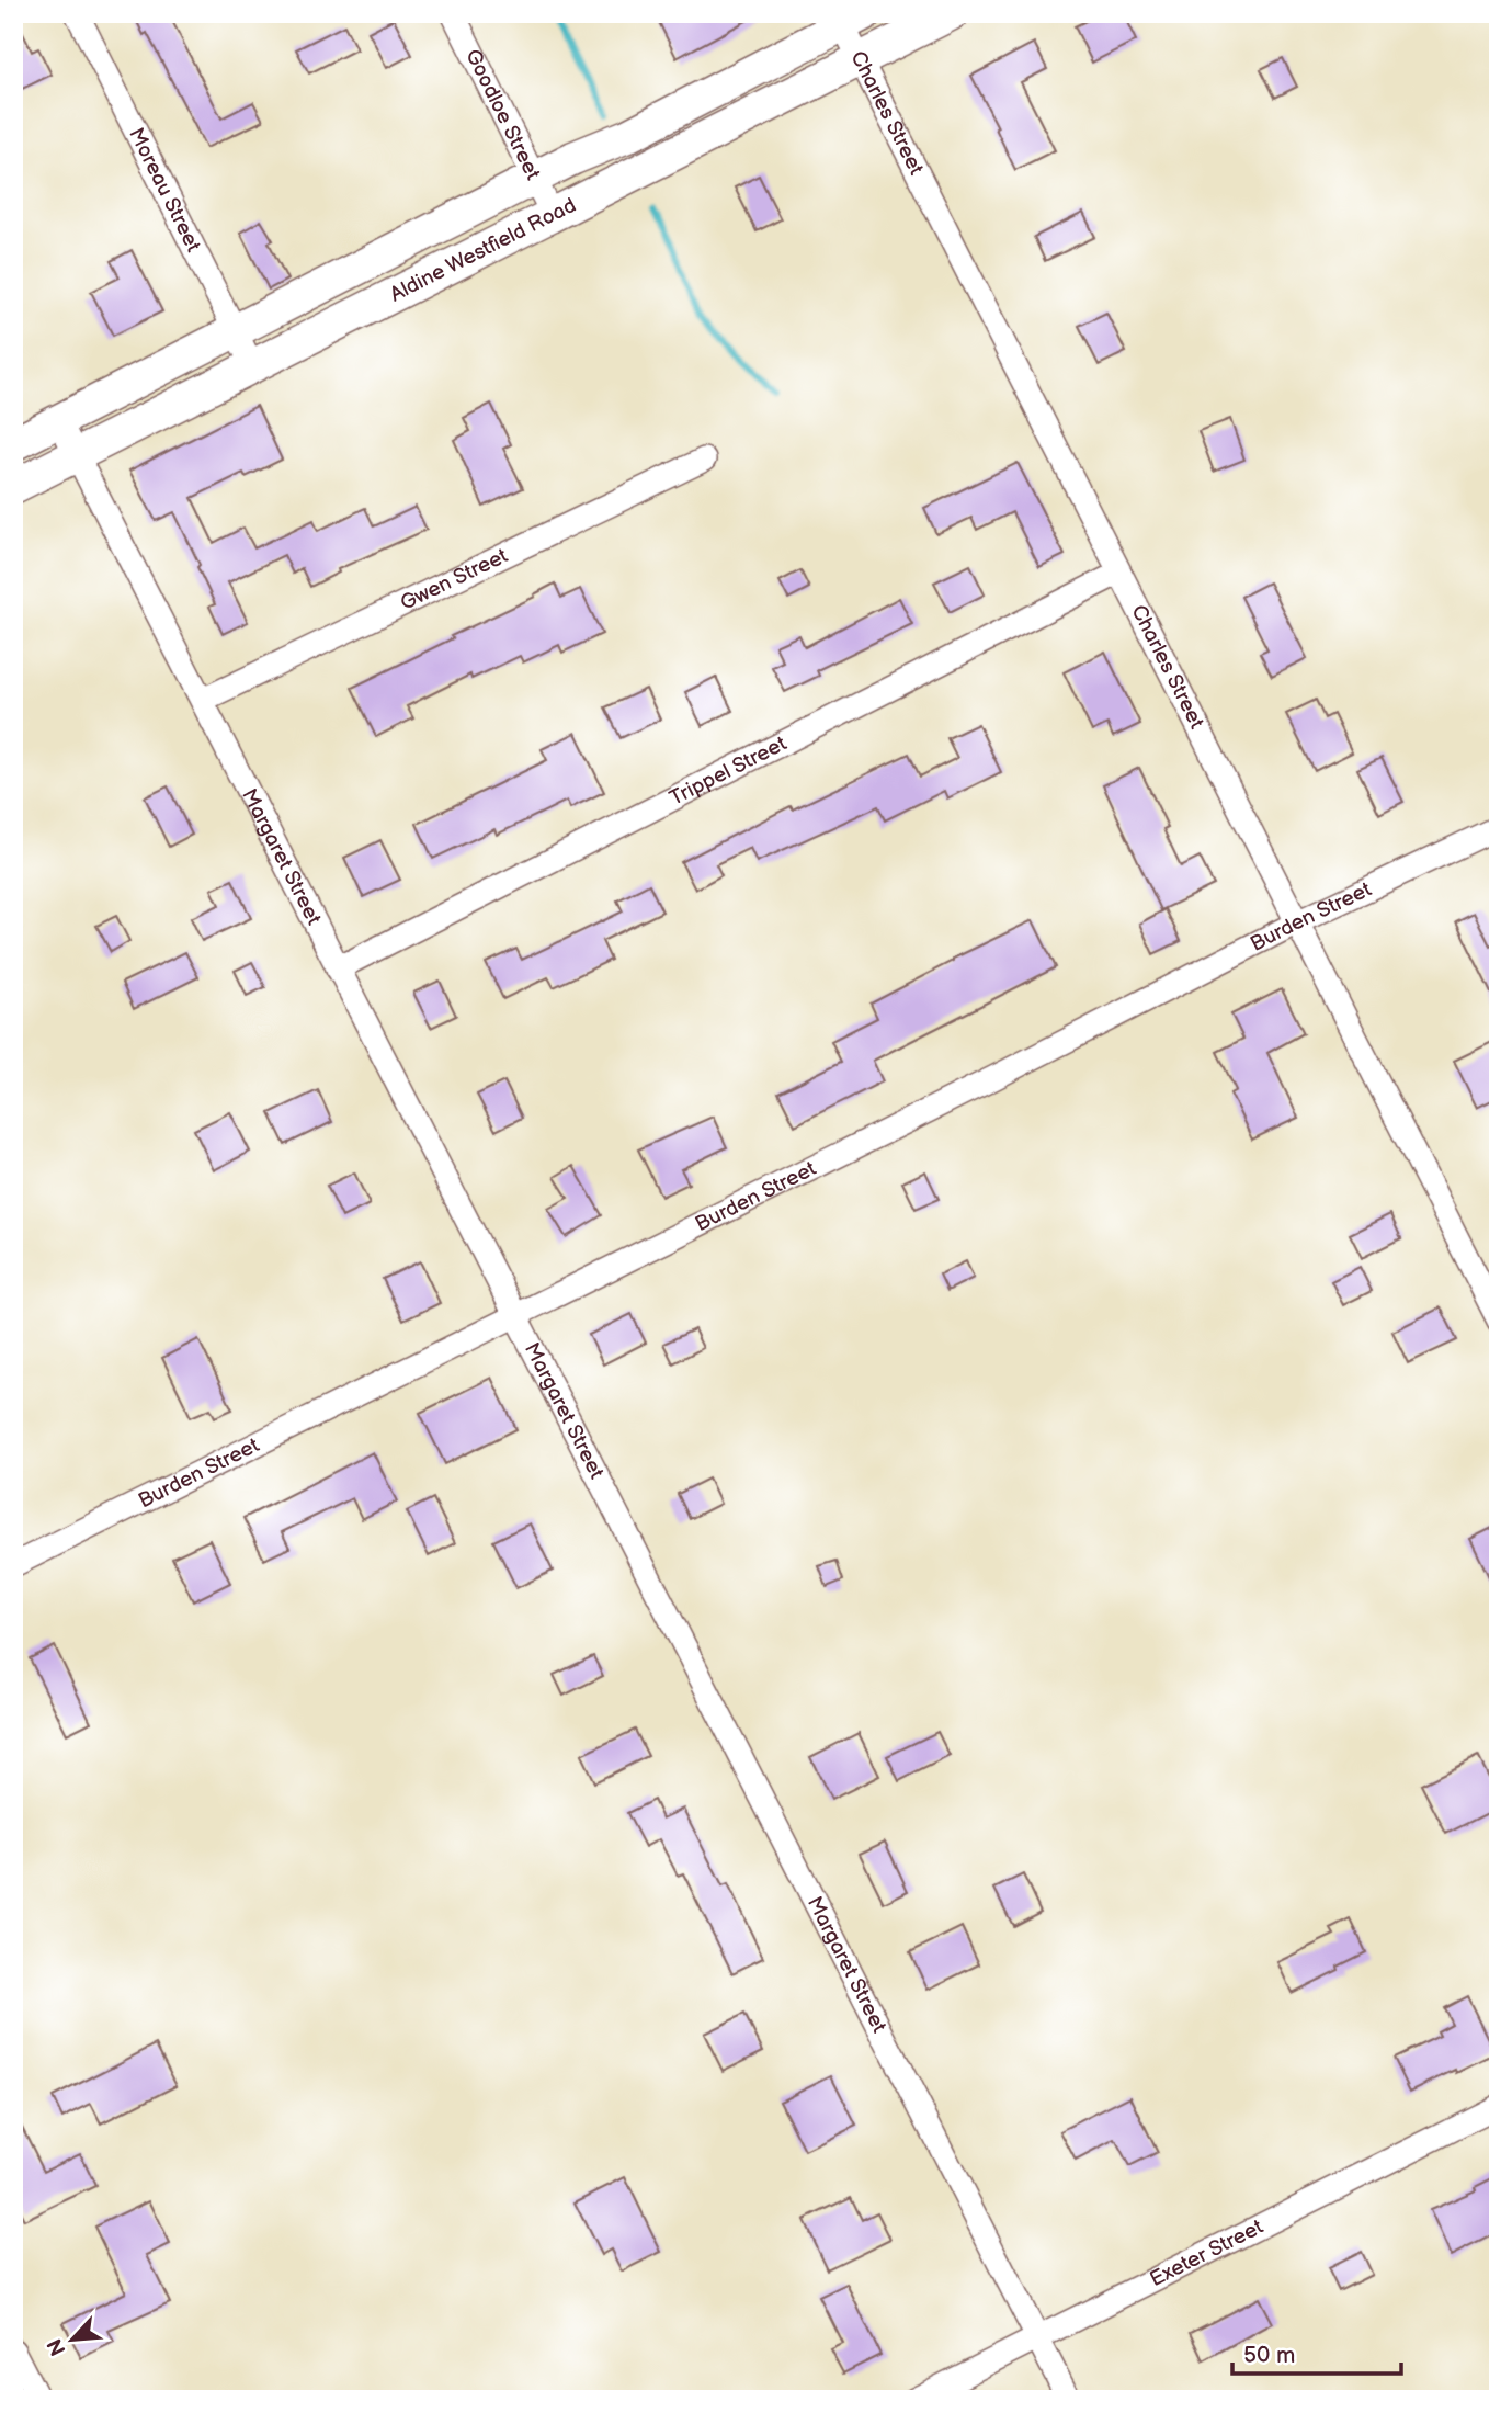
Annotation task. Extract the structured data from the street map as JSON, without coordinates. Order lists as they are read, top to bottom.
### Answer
{
  "streets": {
    "main road": ["Aldine Westfield Road"],
    "street": [
      "Charles Street",
      "Goodloe Street",
      "Moreau Street",
      "Gwen Street",
      "Trippel Street",
      "Margaret Street",
      "Burden Street",
      "Exeter Street"
    ]
  },
  "crossings": [
    ["Charles Street", "Aldine Westfield Road"],
    ["Charles Street", "Trippel Street"],
    ["Charles Street", "Burden Street"],
    ["Goodloe Street", "Aldine Westfield Road"],
    ["Moreau Street", "Aldine Westfield Road"],
    ["Aldine Westfield Road", "Margaret Street"],
    ["Gwen Street", "Margaret Street"],
    ["Trippel Street", "Margaret Street"],
    ["Margaret Street", "Burden Street"],
    ["Margaret Street", "Exeter Street"]
  ],
  "scale_bar": "50 m",
  "north": "bottom left"
}
